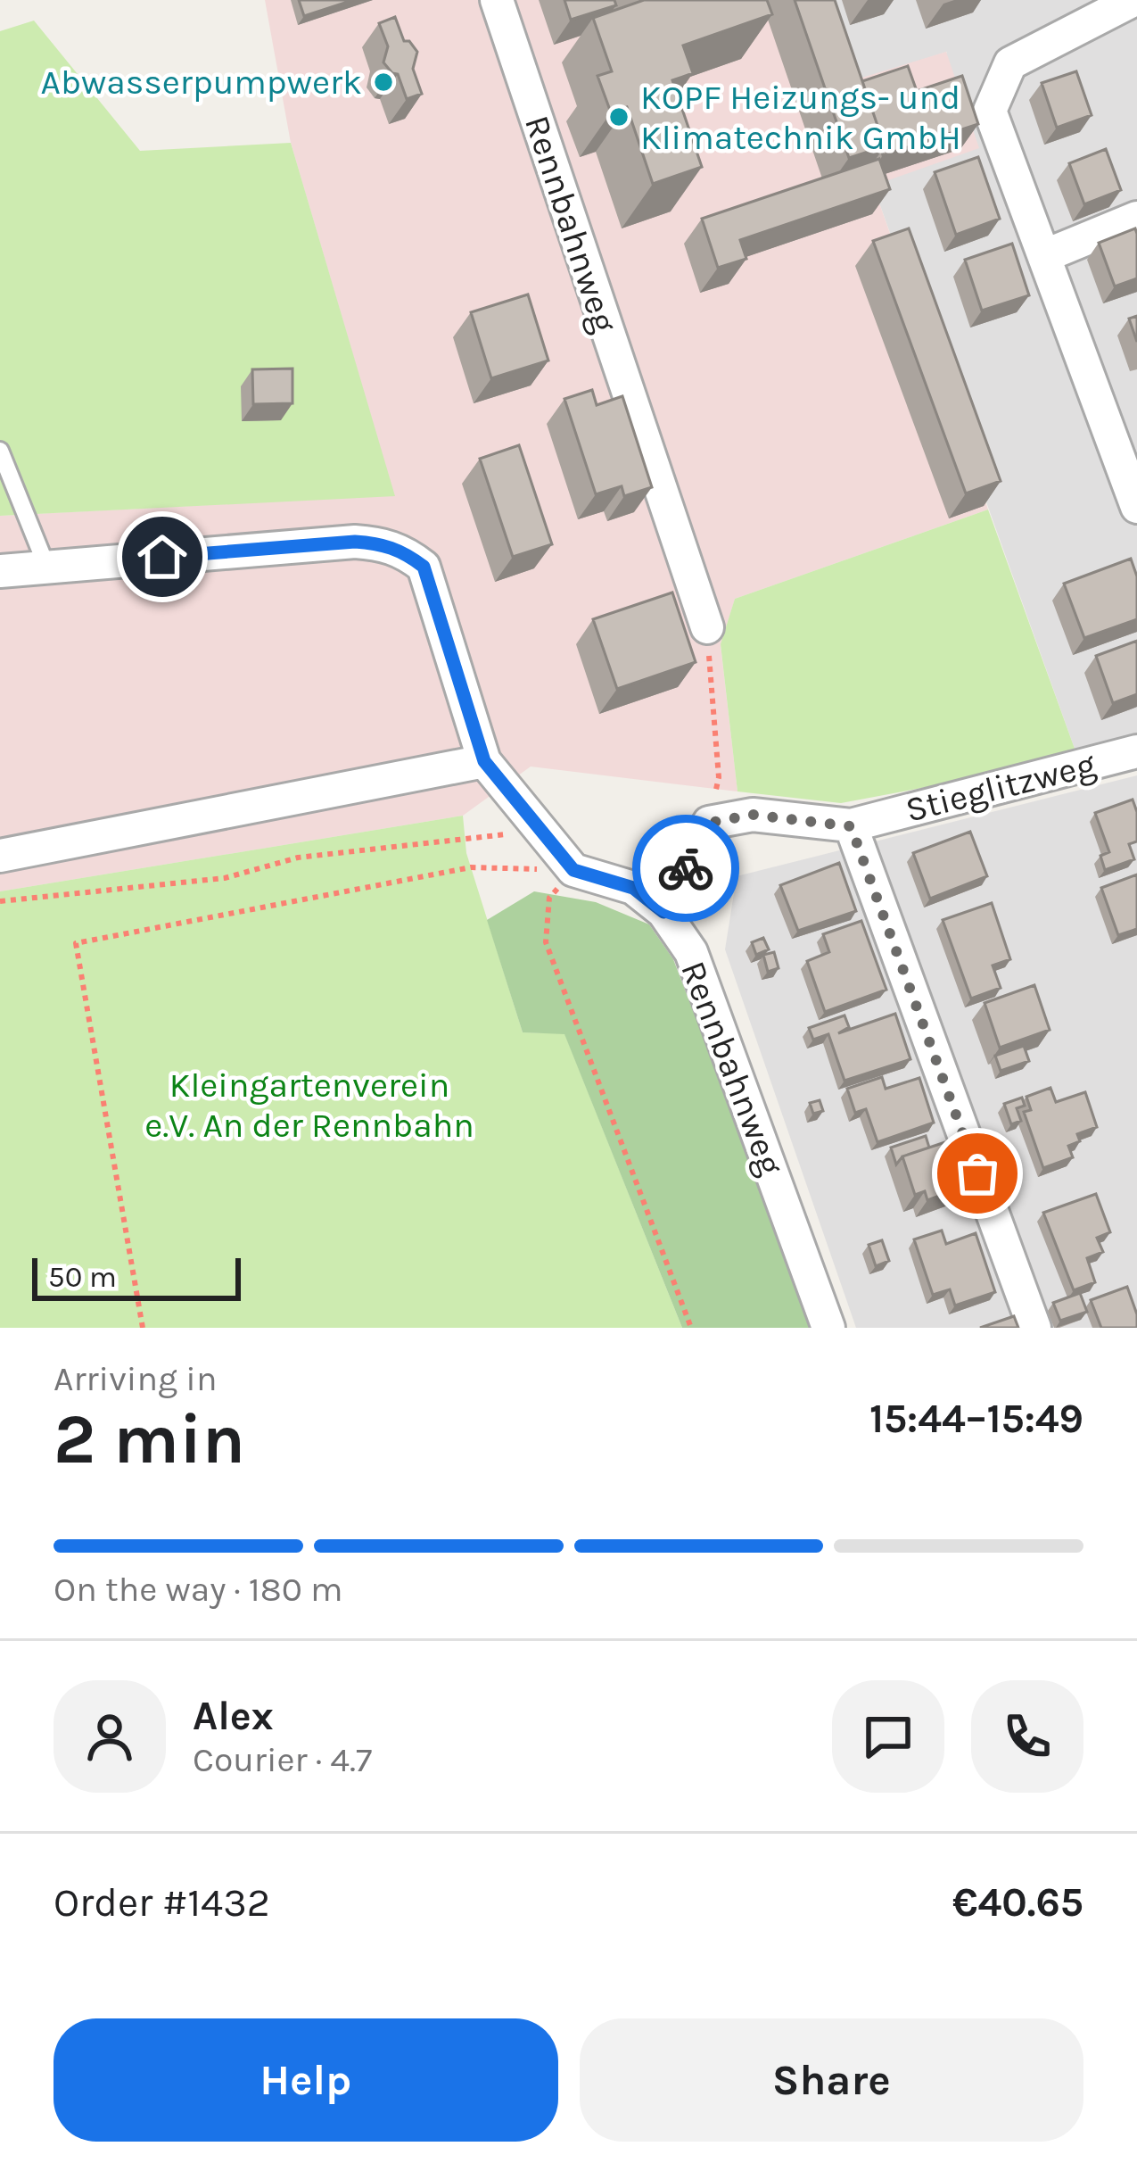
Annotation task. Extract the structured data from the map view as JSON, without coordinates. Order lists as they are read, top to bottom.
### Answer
{
  "streets": {
    "street": ["Rennbahnweg", "Stieglitzweg"]
  },
  "parks": ["Kleingartenverein e.V. An der Rennbahn"],
  "places": ["Abwasserpumpwerk", "KOPF Heizungs- und Klimatechnik GmbH"],
  "scale_bar": "50 m",
  "page": {
    "scale": "50 m",
    "heading": ["2 min", "Arriving in", "15:44–15:49"],
    "panel": [
      "Alex",
      "Courier · 4.7",
      "Order #1432",
      "€40.65"
    ],
    "bar": "On the way · 180 m",
    "buttons": ["Help", "Share"]
  }
}
